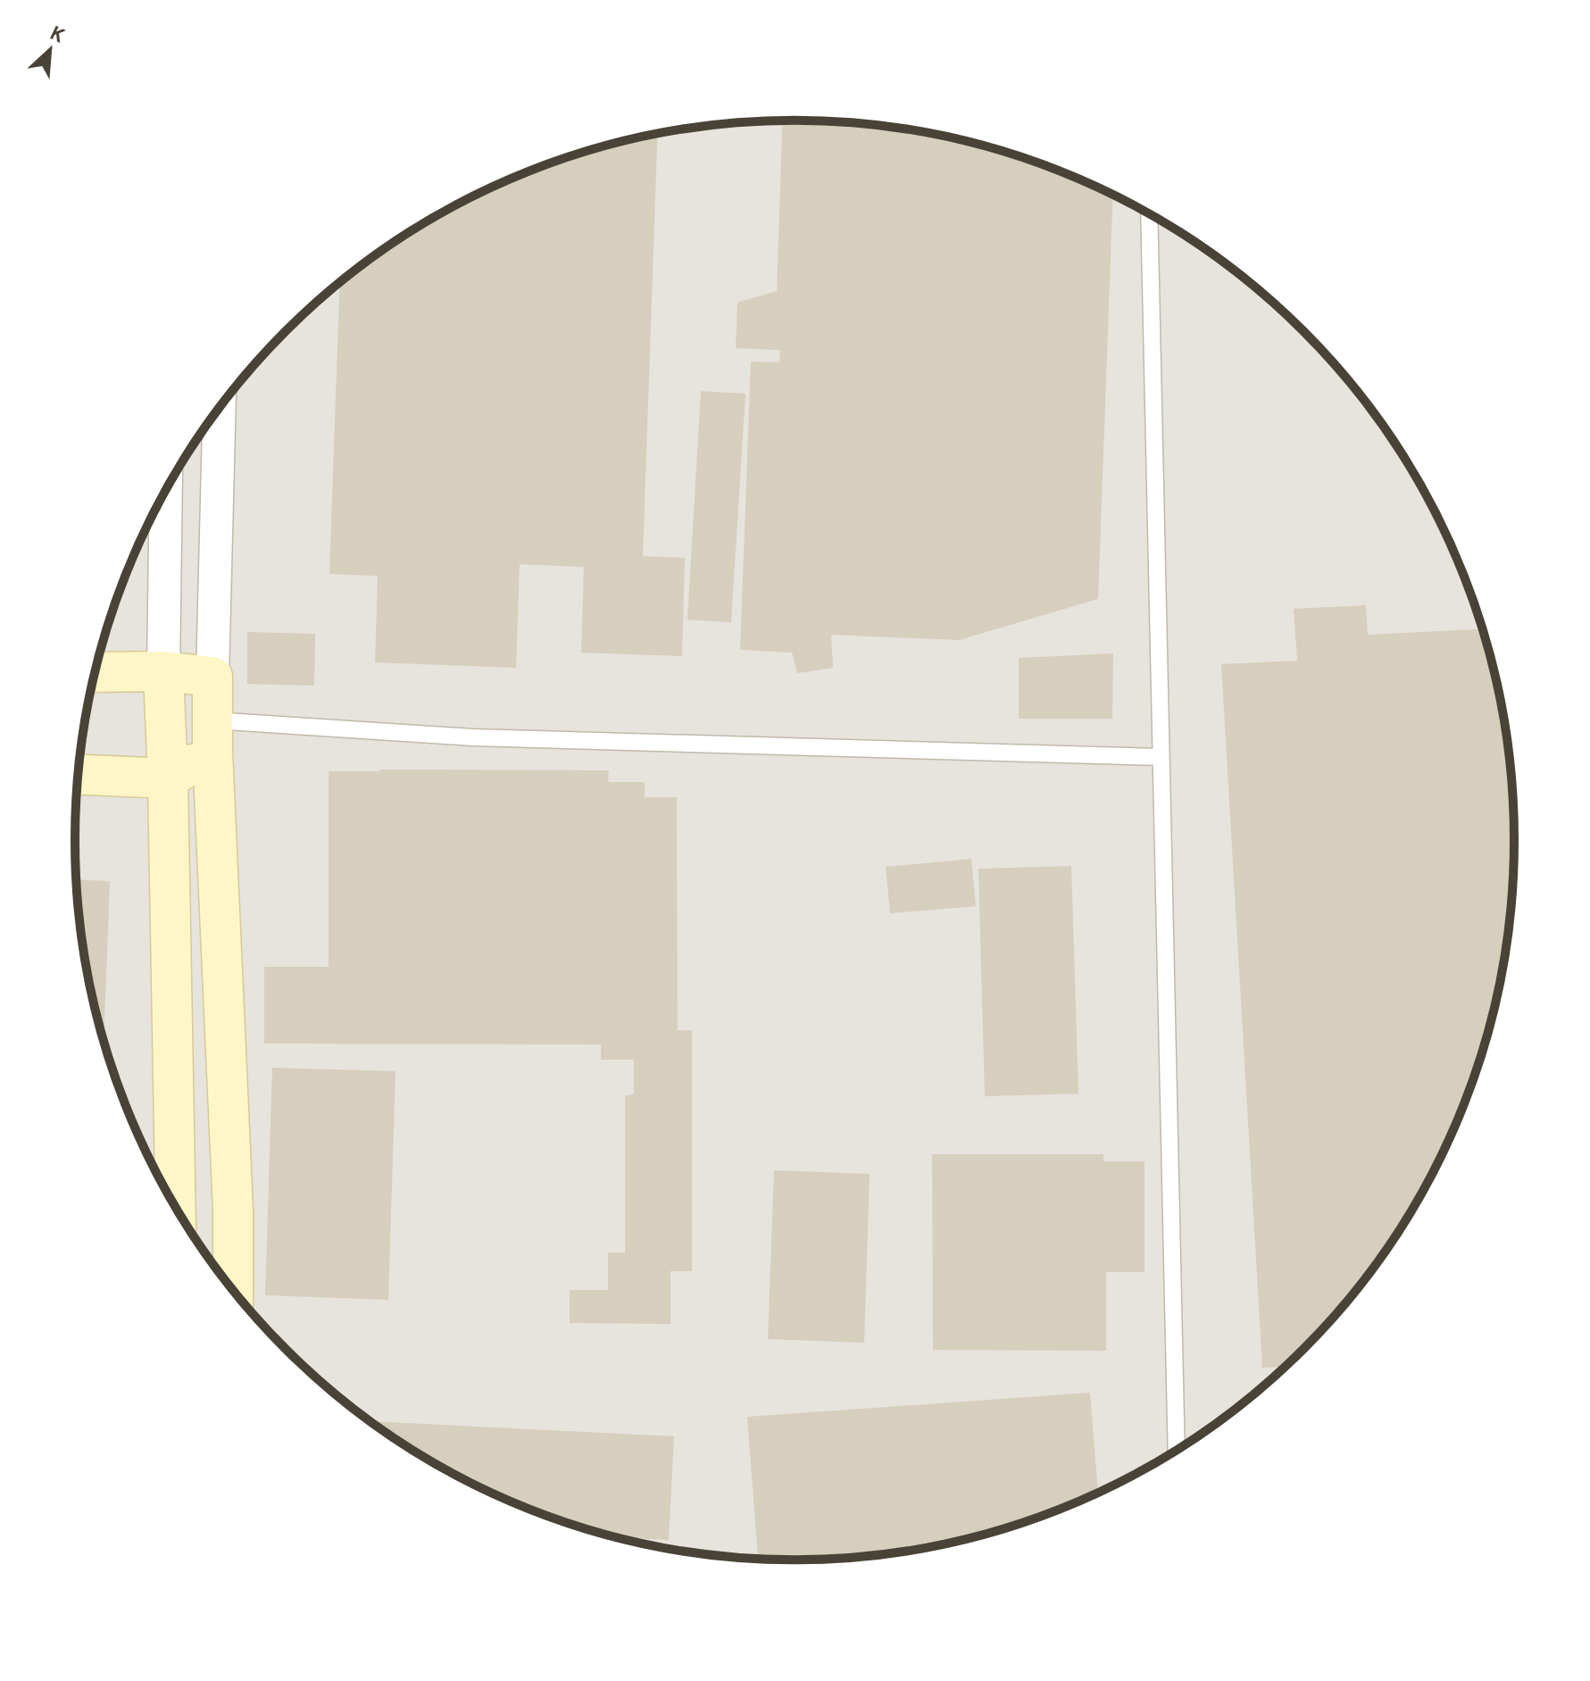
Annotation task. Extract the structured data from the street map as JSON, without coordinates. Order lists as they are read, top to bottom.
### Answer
{
  "north": "top right"
}
